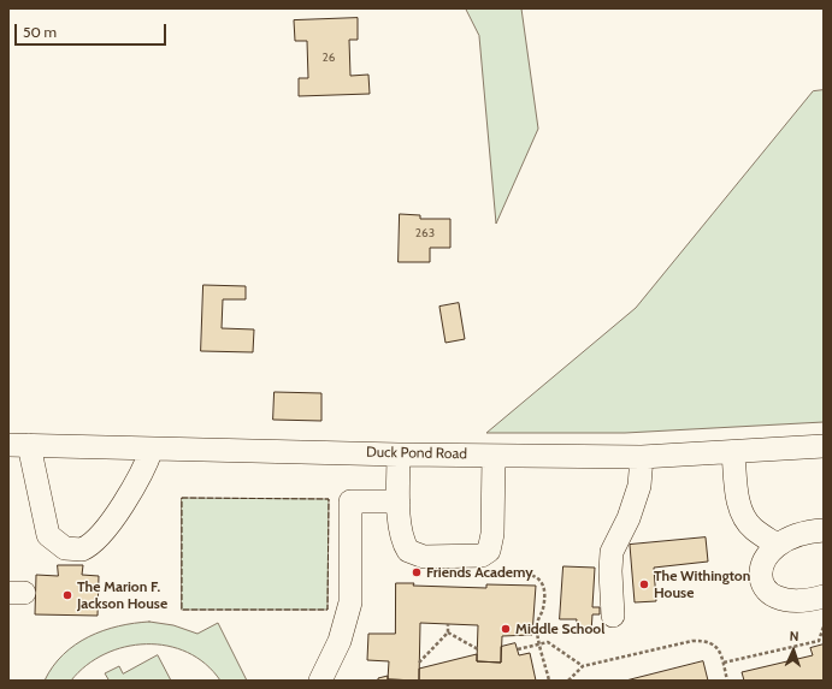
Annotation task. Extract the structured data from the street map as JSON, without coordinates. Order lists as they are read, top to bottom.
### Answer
{
  "streets": {
    "street": ["Duck Pond Road"]
  },
  "places": [
    "Friends Academy",
    "The Withington House",
    "The Marion F. Jackson House",
    "Middle School"
  ],
  "house_numbers": ["26", "263"],
  "scale_bar": "50 m",
  "north": "top"
}
